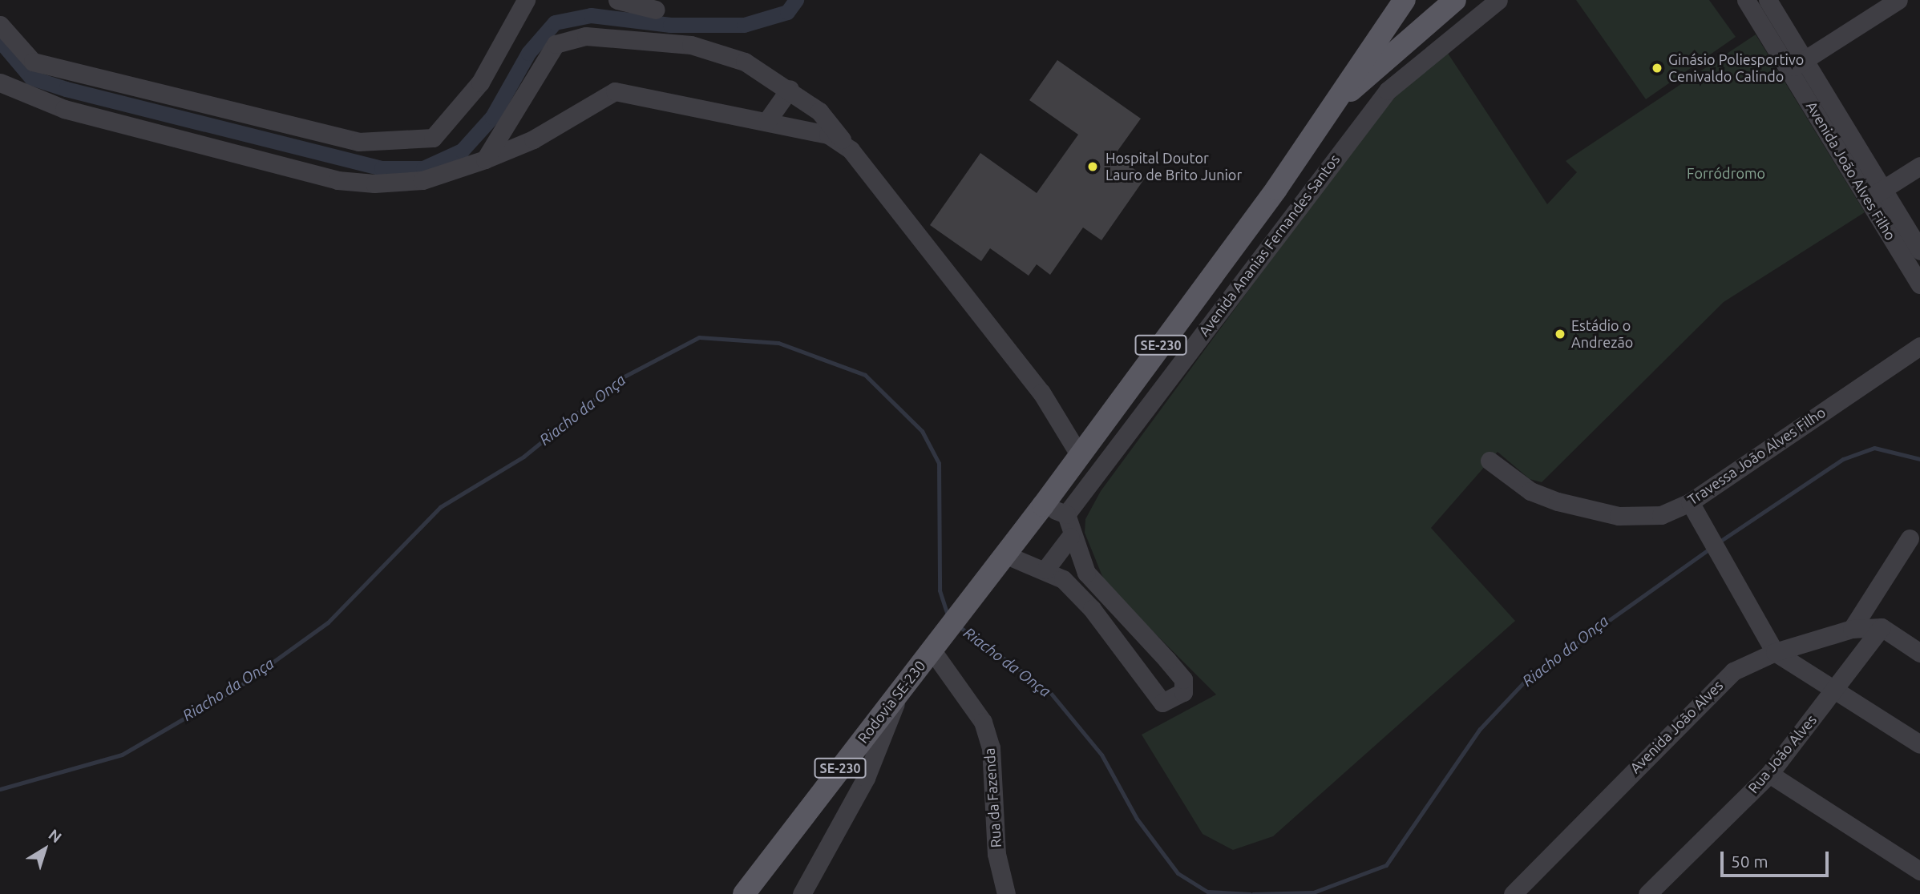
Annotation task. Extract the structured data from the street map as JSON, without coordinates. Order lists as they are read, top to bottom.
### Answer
{
  "streets": {
    "main road": ["SE-230", "Rodovia SE-230"],
    "street": [
      "Avenida João Alves Filho",
      "Avenida Ananias Fernandes Santos",
      "Travessa João Alves Filho",
      "Avenida João Alves",
      "Rua João Alves",
      "Rua da Fazenda"
    ]
  },
  "crossings": [
    ["SE-230", "Rodovia SE-230"],
    ["SE-230", "Rua da Fazenda"],
    ["Rodovia SE-230", "Rua da Fazenda"],
    ["Avenida João Alves", "Rua João Alves"]
  ],
  "water": ["Riacho da Onça"],
  "parks": ["Forródromo"],
  "places": ["Ginásio Poliesportivo Cenivaldo Calindo", "Hospital Doutor Lauro de Brito Junior", "Estádio o Andrezão"],
  "scale_bar": "50 m",
  "north": "top right"
}
